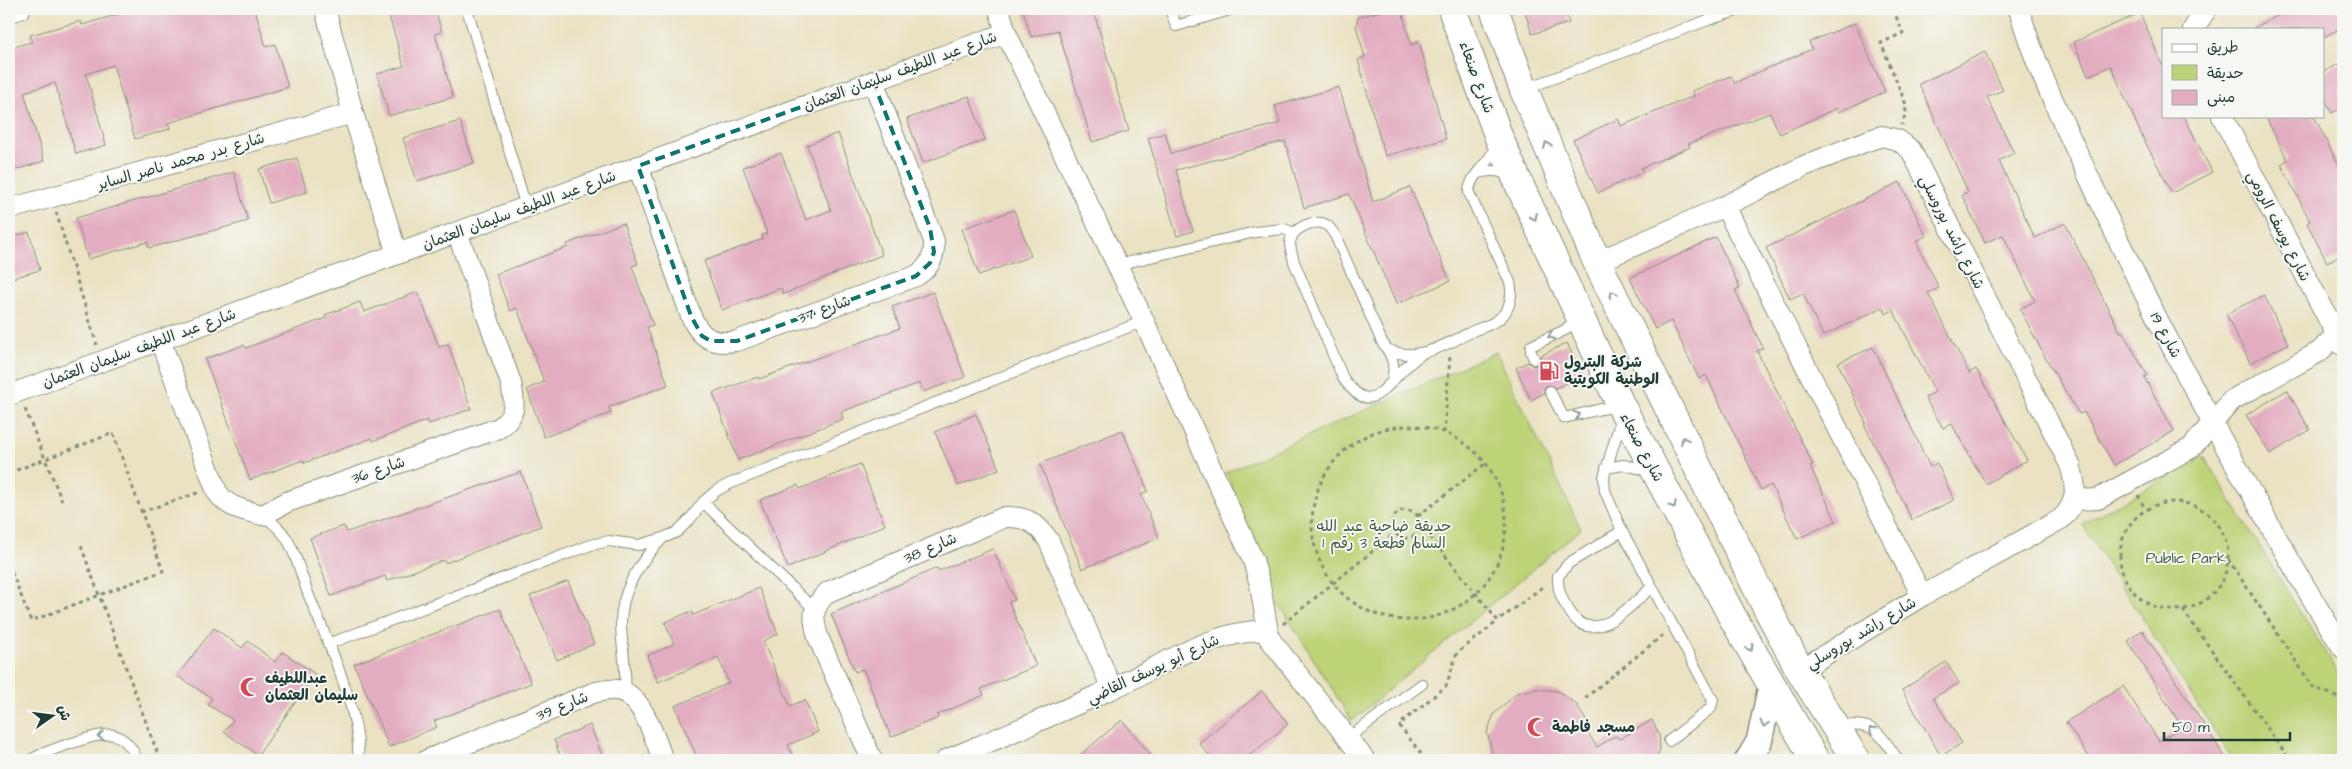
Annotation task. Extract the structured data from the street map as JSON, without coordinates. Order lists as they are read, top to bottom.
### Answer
{
  "streets": {
    "main road": ["شارع صنعاء"],
    "street": [
      "شارع عبد اللطيف سليمان العثمان",
      "شارع بدر محمد ناصر الساير",
      "شارع يوسف الرومي",
      "شارع راشد بوروسلي",
      "شارع 37",
      "شارع 19",
      "شارع 36",
      "شارع 38",
      "شارع أبو يوسف القاضي",
      "شارع 39"
    ]
  },
  "crossings": [
    ["شارع عبد اللطيف سليمان العثمان", "شارع 37"],
    ["شارع عبد اللطيف سليمان العثمان", "شارع 36"],
    ["شارع يوسف الرومي", "شارع 19"],
    ["شارع 38", "شارع أبو يوسف القاضي"]
  ],
  "parks": ["حديقة ضاحية عبد الله السالم قطعة 3 رقم 1", "Public Park"],
  "places": {
    "fuel station": ["شركة البترول الوطنية الكويتية"],
    "mosque": ["عبداللطيف سليمان العثمان", "مسجد فاطمة"]
  },
  "legend": ["طريق", "حديقة", "مبنى"],
  "scale_bar": "50 m",
  "north": "right"
}
